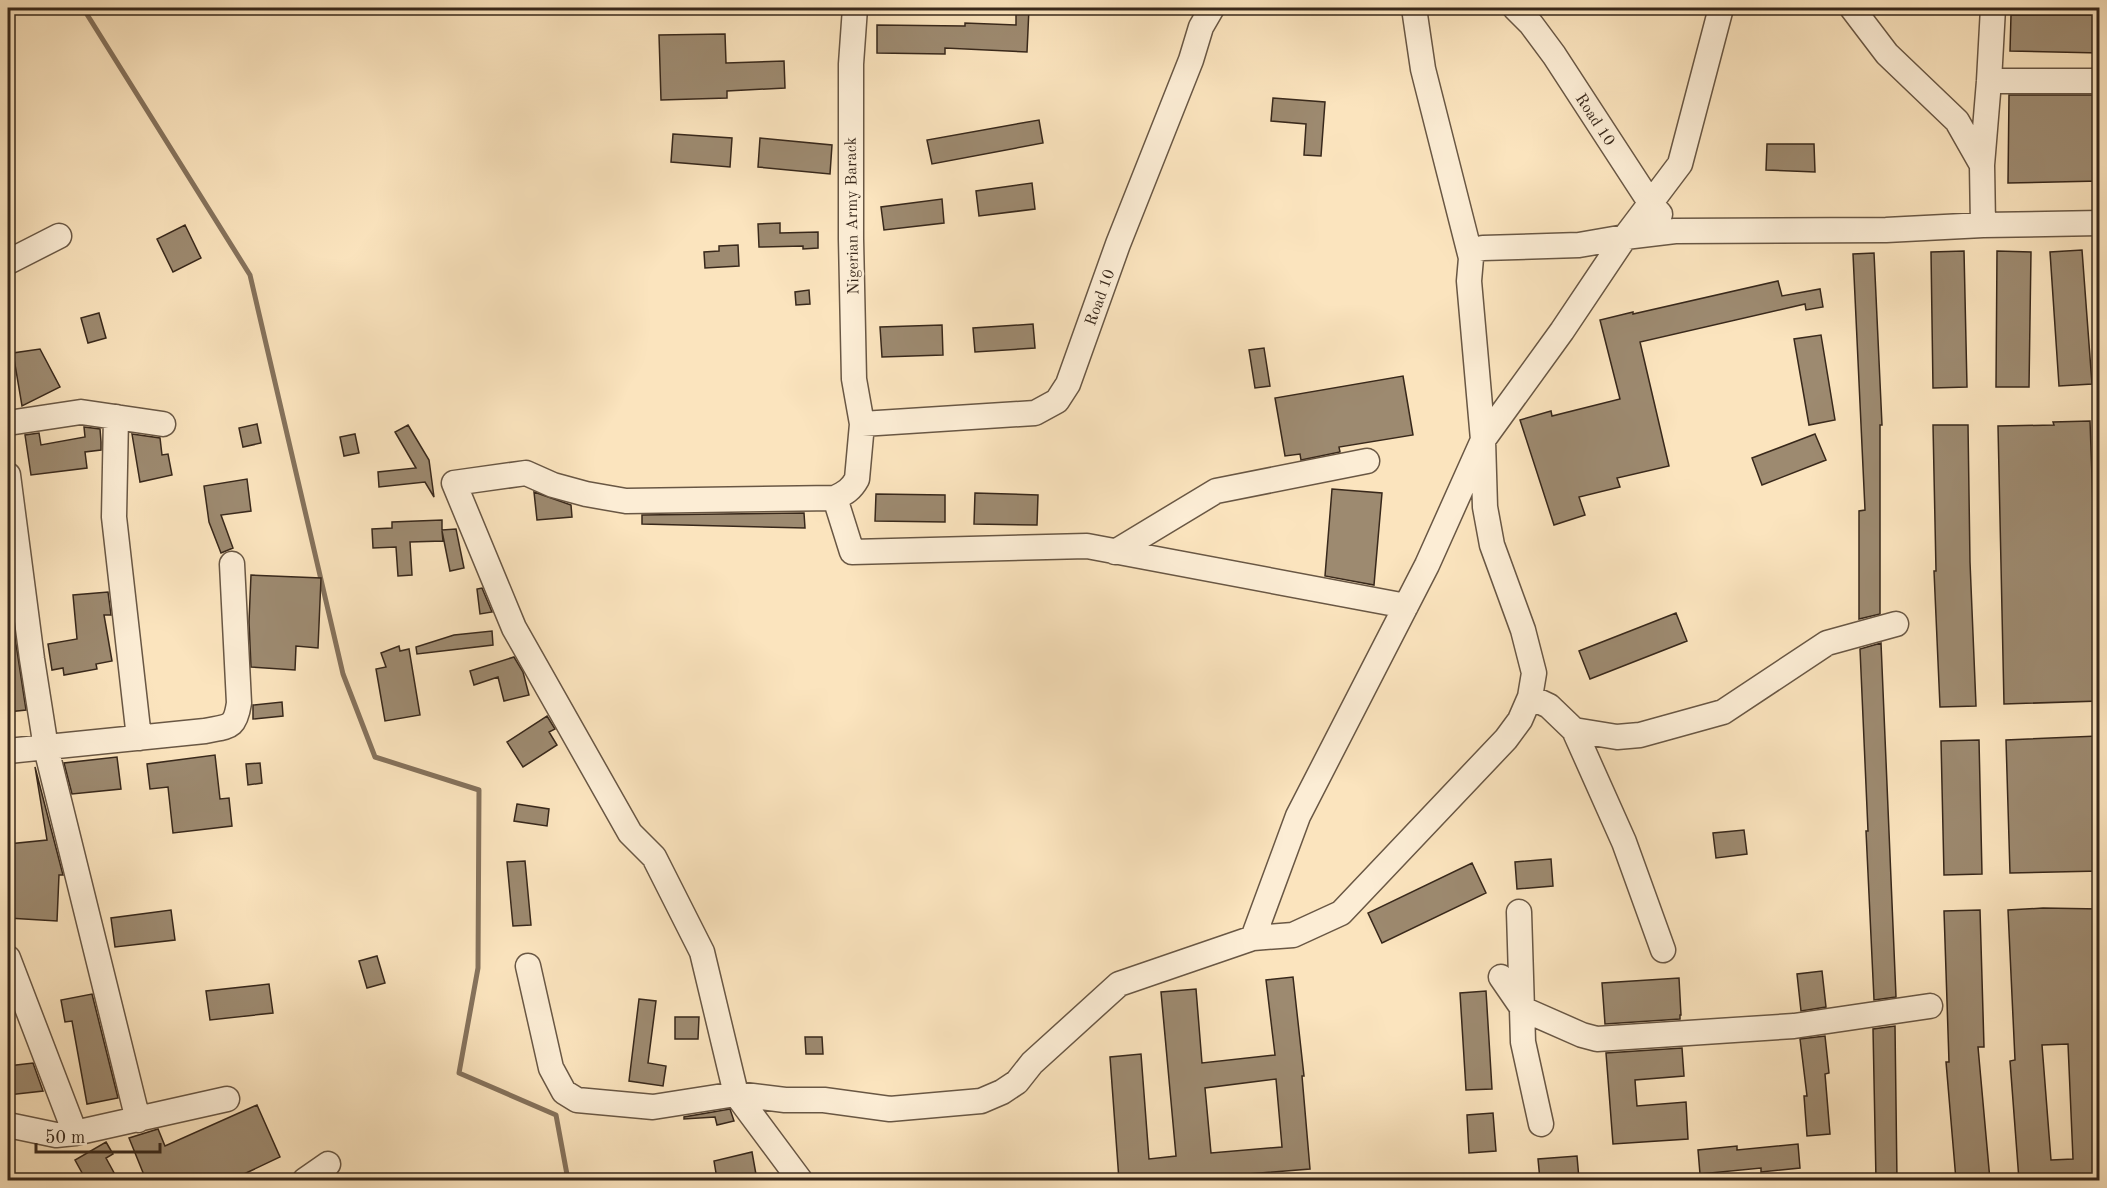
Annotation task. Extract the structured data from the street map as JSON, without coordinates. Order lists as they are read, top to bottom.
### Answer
{
  "streets": {
    "street": ["Road 10", "Nigerian Army Barack"]
  },
  "crossings": [
    ["Road 10", "Nigerian Army Barack"]
  ],
  "scale_bar": "50 m"
}
